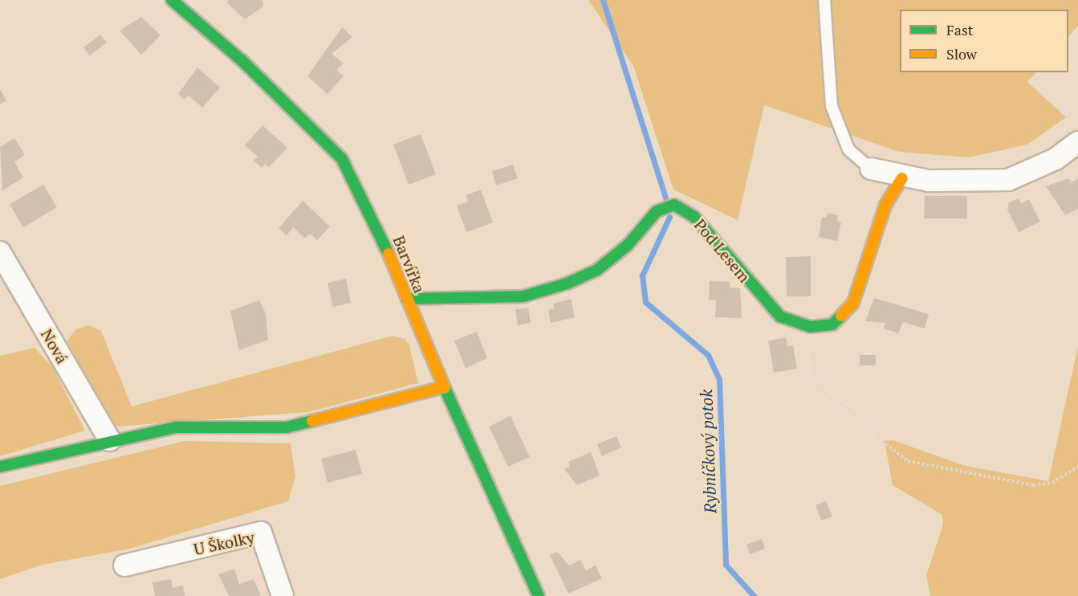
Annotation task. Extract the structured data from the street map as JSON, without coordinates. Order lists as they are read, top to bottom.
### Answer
{
  "streets": {
    "street": [
      "Pod Lesem",
      "Barvířka",
      "Nová",
      "U Školky"
    ]
  },
  "crossings": [
    ["Pod Lesem", "Barvířka"]
  ],
  "water": ["Rybníčkový potok"],
  "legend": ["Fast", "Slow"]
}
